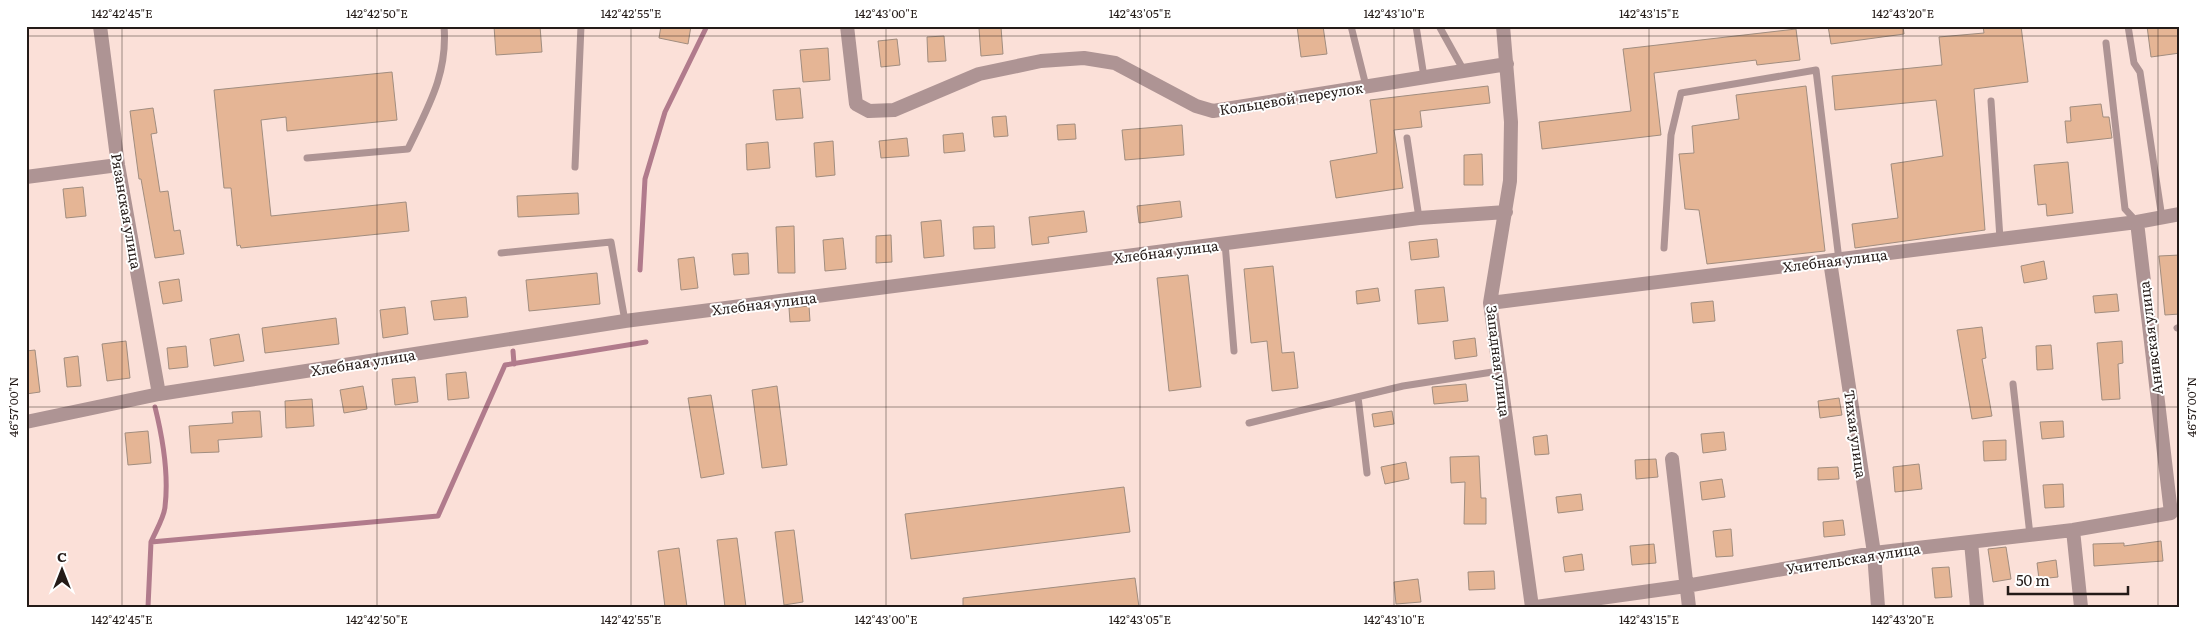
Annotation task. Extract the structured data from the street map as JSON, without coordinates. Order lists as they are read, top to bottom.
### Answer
{
  "streets": {
    "street": [
      "Кольцевой переулок",
      "Рязанская улица",
      "Хлебная улица",
      "Анивская улица",
      "Западная улица",
      "Тихая улица",
      "Учительская улица"
    ]
  },
  "crossings": [
    ["Кольцевой переулок", "Западная улица"],
    ["Рязанская улица", "Хлебная улица"],
    ["Хлебная улица", "Анивская улица"],
    ["Хлебная улица", "Западная улица"],
    ["Хлебная улица", "Тихая улица"],
    ["Анивская улица", "Учительская улица"],
    ["Западная улица", "Учительская улица"],
    ["Тихая улица", "Учительская улица"]
  ],
  "scale_bar": "50 m",
  "north": "top",
  "coordinates": [
    "142°42'45\"E",
    "142°42'50\"E",
    "142°42'55\"E",
    "142°43'00\"E",
    "142°43'05\"E",
    "142°43'10\"E",
    "142°43'15\"E",
    "142°43'20\"E",
    "46°57'00\"N"
  ]
}
